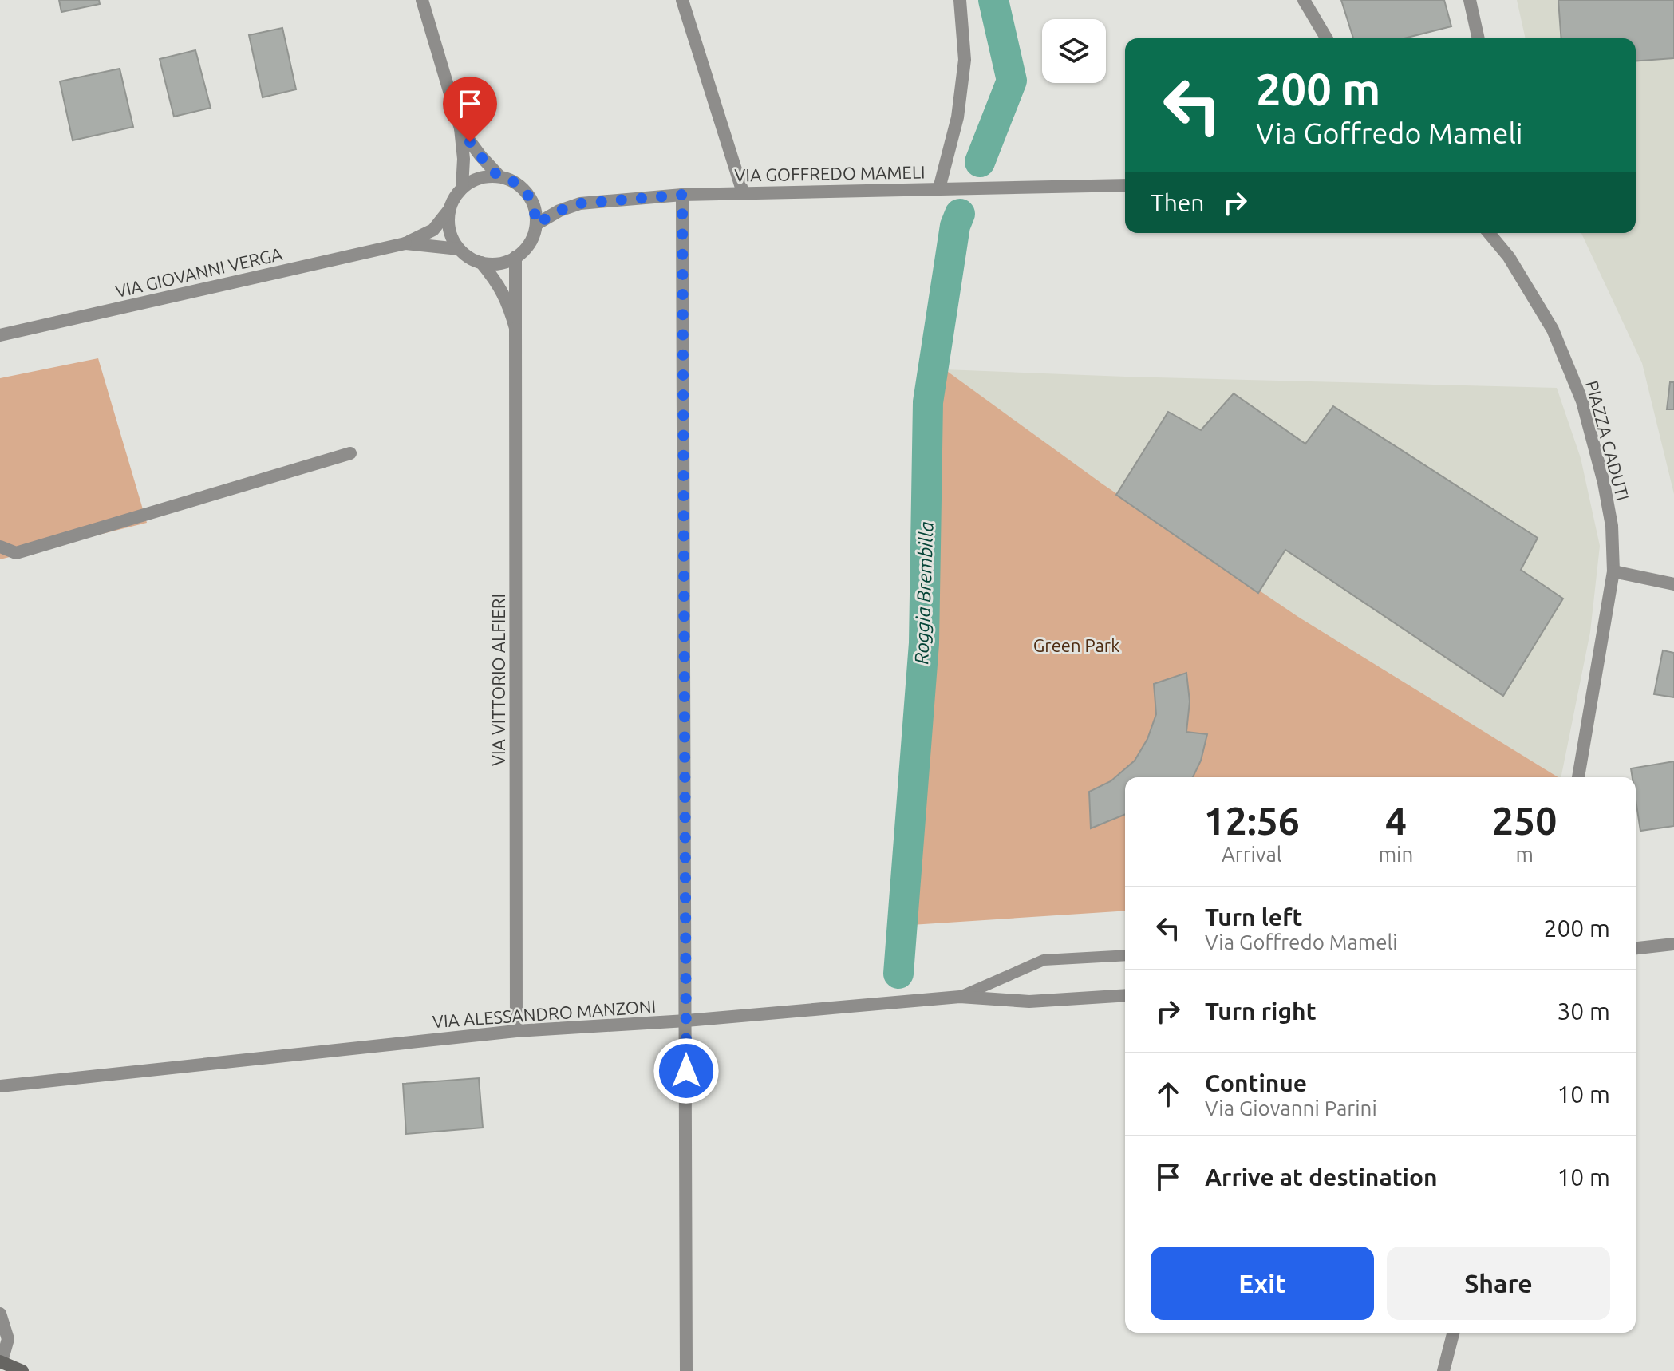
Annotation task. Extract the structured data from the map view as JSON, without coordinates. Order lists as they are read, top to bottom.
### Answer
{
  "streets": {
    "street": [
      "VIA GOFFREDO MAMELI",
      "VIA GIOVANNI VERGA",
      "PIAZZA CADUTI",
      "VIA VITTORIO ALFIERI",
      "VIA ALESSANDRO MANZONI"
    ]
  },
  "crossings": [
    ["VIA GOFFREDO MAMELI", "VIA GIOVANNI VERGA"],
    ["VIA GOFFREDO MAMELI", "VIA VITTORIO ALFIERI"],
    ["VIA GIOVANNI VERGA", "VIA VITTORIO ALFIERI"],
    ["VIA VITTORIO ALFIERI", "VIA ALESSANDRO MANZONI"]
  ],
  "water": ["Roggia Brembilla"],
  "parks": ["Green Park"],
  "page": {
    "turn": ["200 m", "Via Goffredo Mameli"],
    "then": "Then",
    "eta": [
      "12:56",
      "Arrival",
      "4",
      "min",
      "250",
      "m"
    ],
    "list": [
      {
        "name": "Turn left",
        "note": "Via Goffredo Mameli",
        "value": "200 m"
      },
      {
        "name": "Turn right",
        "value": "30 m"
      },
      {
        "name": "Continue",
        "note": "Via Giovanni Parini",
        "value": "10 m"
      },
      {
        "name": "Arrive at destination",
        "value": "10 m"
      }
    ],
    "buttons": ["Exit", "Share"]
  }
}
